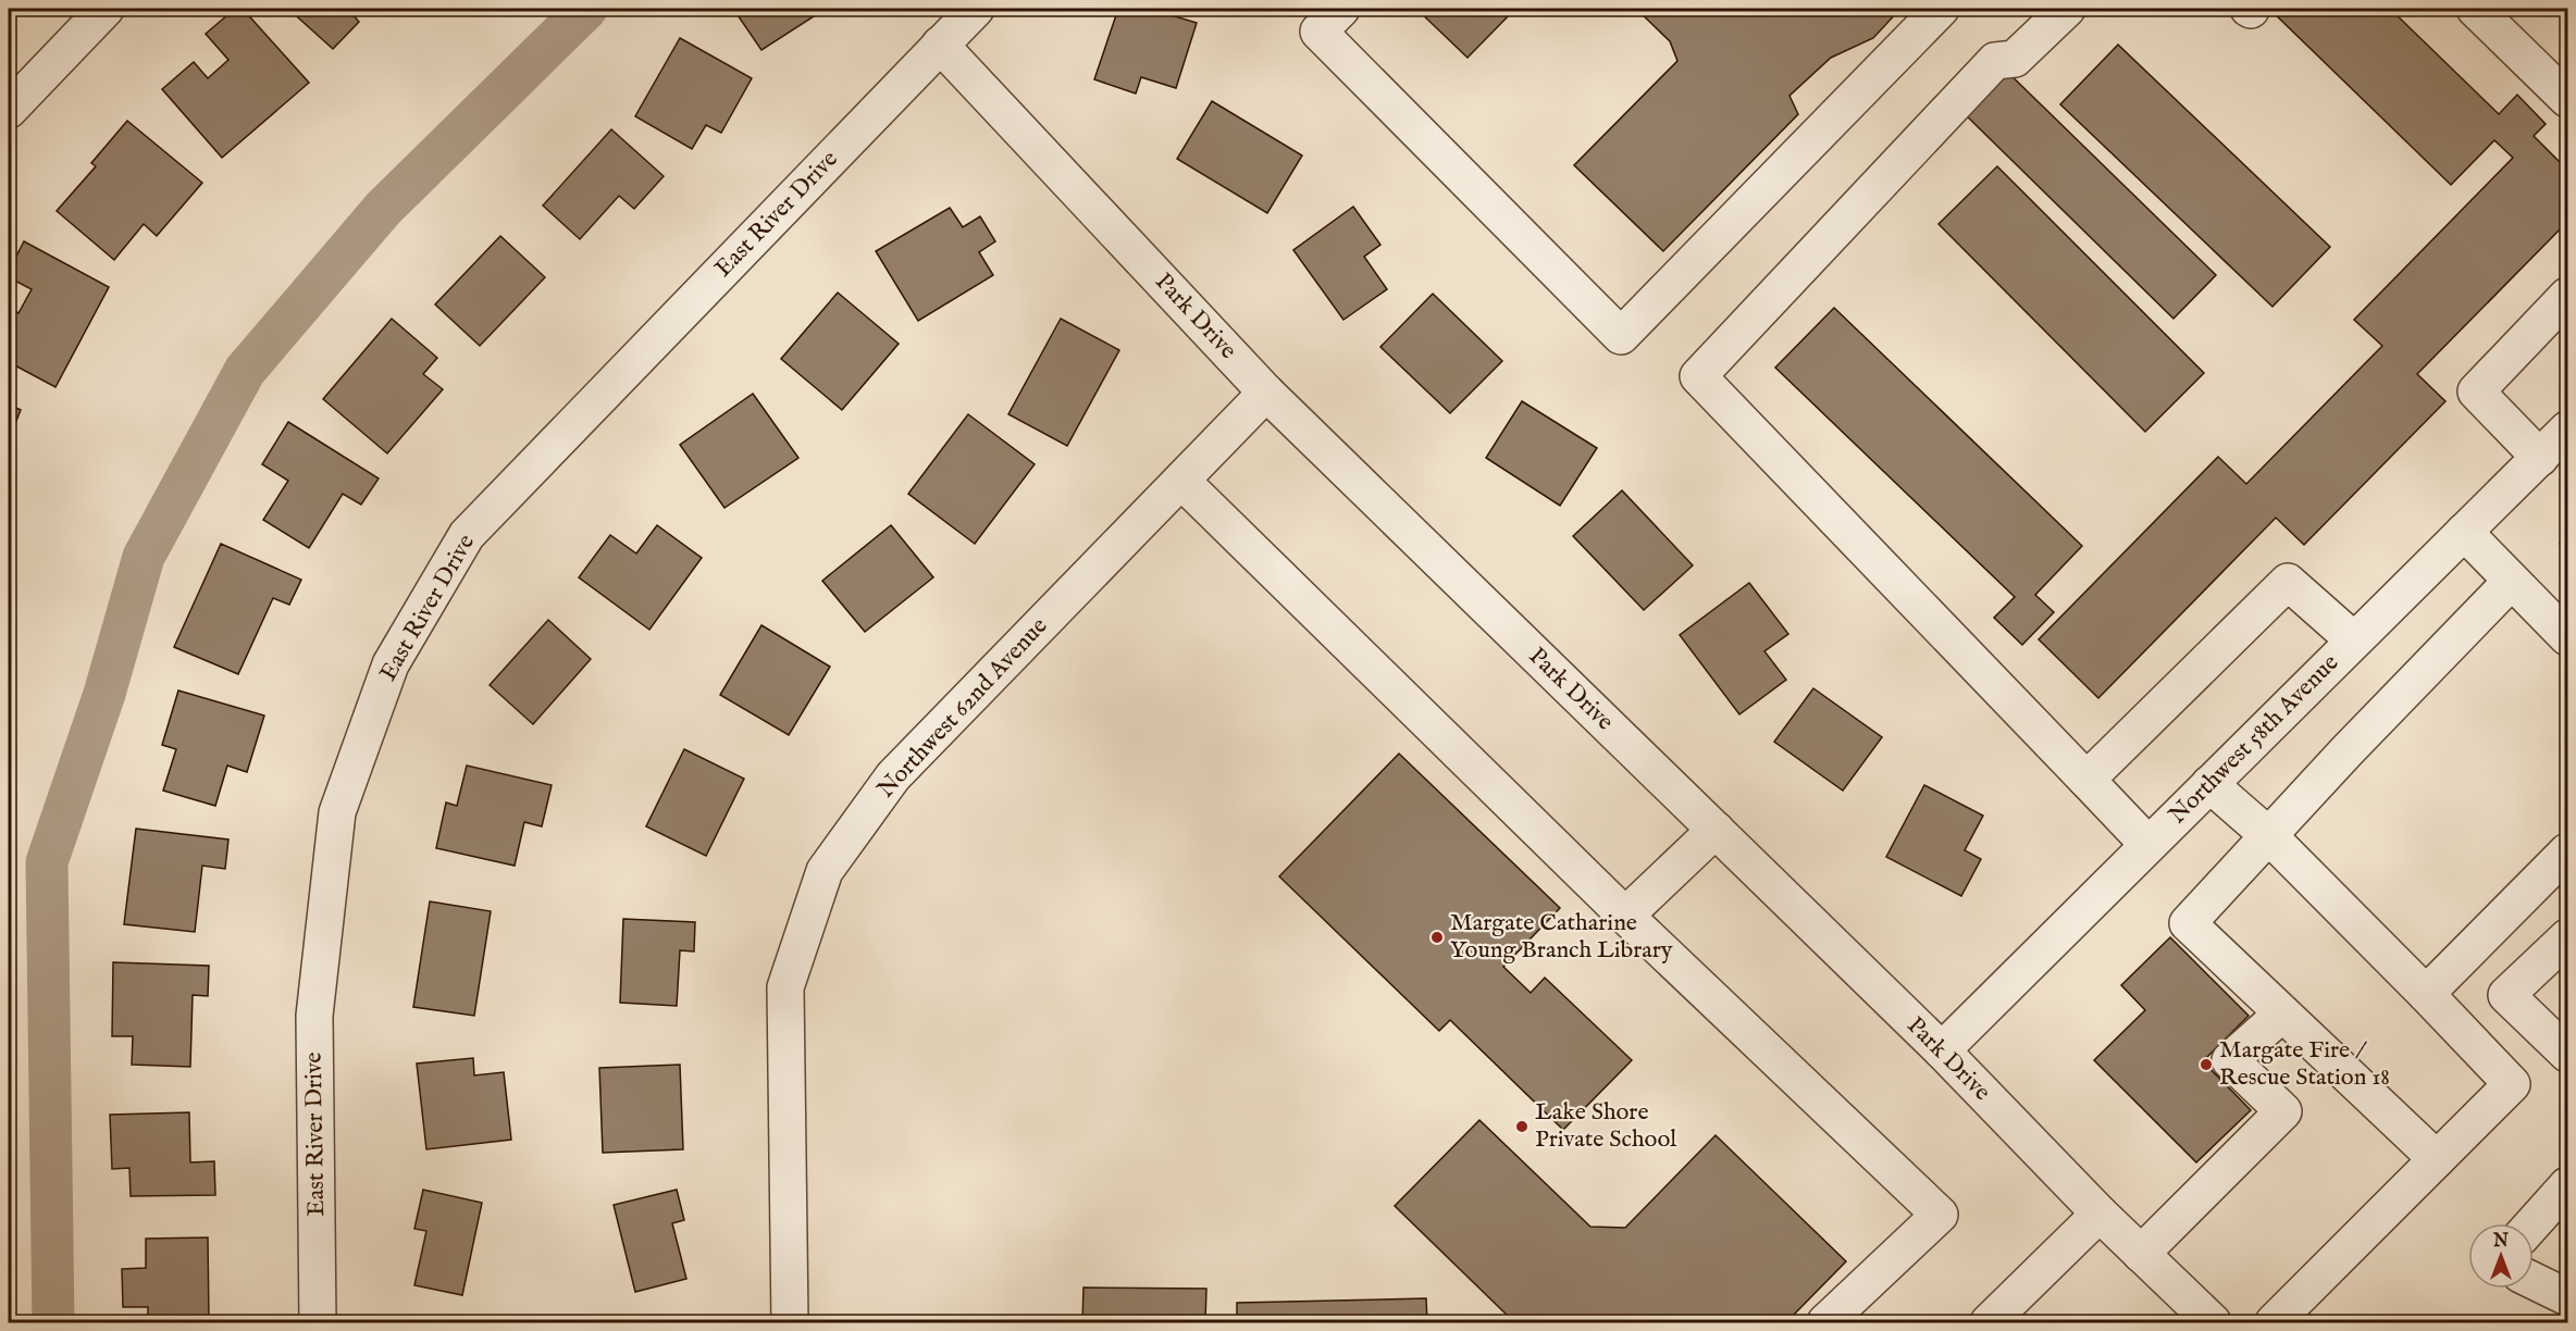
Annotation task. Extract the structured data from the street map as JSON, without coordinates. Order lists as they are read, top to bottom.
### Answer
{
  "streets": {
    "street": [
      "East River Drive",
      "Park Drive",
      "Northwest 62nd Avenue",
      "Northwest 58th Avenue"
    ]
  },
  "crossings": [
    ["East River Drive", "Park Drive"],
    ["Park Drive", "Northwest 62nd Avenue"],
    ["Park Drive", "Northwest 58th Avenue"]
  ],
  "places": ["Margate Catharine Young Branch Library", "Margate Fire / Rescue Station 18", "Lake Shore Private School"],
  "north": "top"
}
